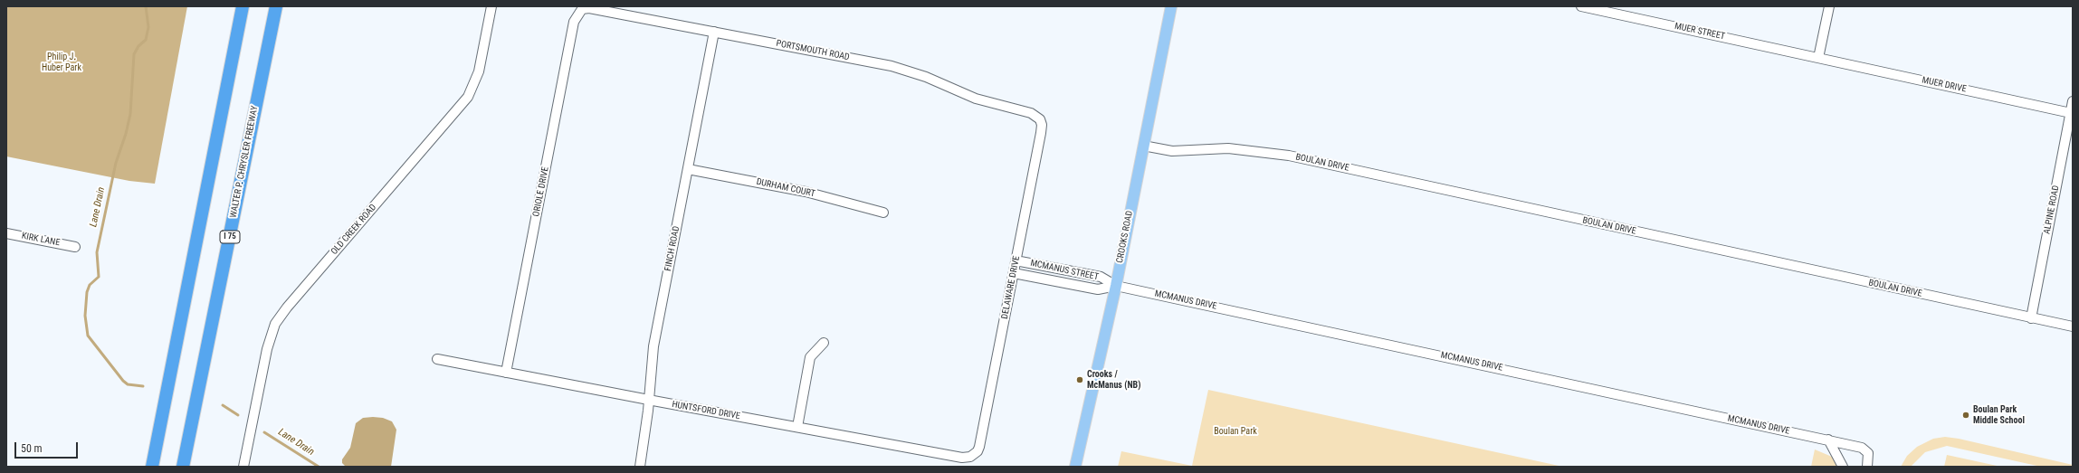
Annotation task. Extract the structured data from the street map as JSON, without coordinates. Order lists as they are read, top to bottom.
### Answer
{
  "streets": {
    "highway": ["WALTER P. CHRYSLER FREEWAY", "I 75"],
    "main road": ["CROOKS ROAD"],
    "street": [
      "MUER STREET",
      "PORTSMOUTH ROAD",
      "MUER DRIVE",
      "BOULAN DRIVE",
      "DURHAM COURT",
      "ORIOLE DRIVE",
      "ALPINE ROAD",
      "OLD CREEK ROAD",
      "KIRK LANE",
      "FINCH ROAD",
      "MCMANUS STREET",
      "DELAWARE DRIVE",
      "MCMANUS DRIVE",
      "HUNTSFORD DRIVE"
    ]
  },
  "crossings": [
    ["MUER STREET", "MUER DRIVE"],
    ["PORTSMOUTH ROAD", "ORIOLE DRIVE"],
    ["PORTSMOUTH ROAD", "FINCH ROAD"],
    ["PORTSMOUTH ROAD", "DELAWARE DRIVE"],
    ["MUER DRIVE", "ALPINE ROAD"],
    ["BOULAN DRIVE", "ALPINE ROAD"],
    ["BOULAN DRIVE", "CROOKS ROAD"],
    ["DURHAM COURT", "FINCH ROAD"],
    ["ORIOLE DRIVE", "HUNTSFORD DRIVE"],
    ["CROOKS ROAD", "MCMANUS STREET"],
    ["CROOKS ROAD", "MCMANUS DRIVE"],
    ["FINCH ROAD", "HUNTSFORD DRIVE"],
    ["MCMANUS STREET", "DELAWARE DRIVE"],
    ["MCMANUS STREET", "MCMANUS DRIVE"],
    ["DELAWARE DRIVE", "HUNTSFORD DRIVE"]
  ],
  "water": ["Lane Drain"],
  "parks": ["Philip J. Huber Park", "Boulan Park"],
  "places": ["Crooks / McManus (NB)", "Boulan Park Middle School"],
  "scale_bar": "50 m"
}
